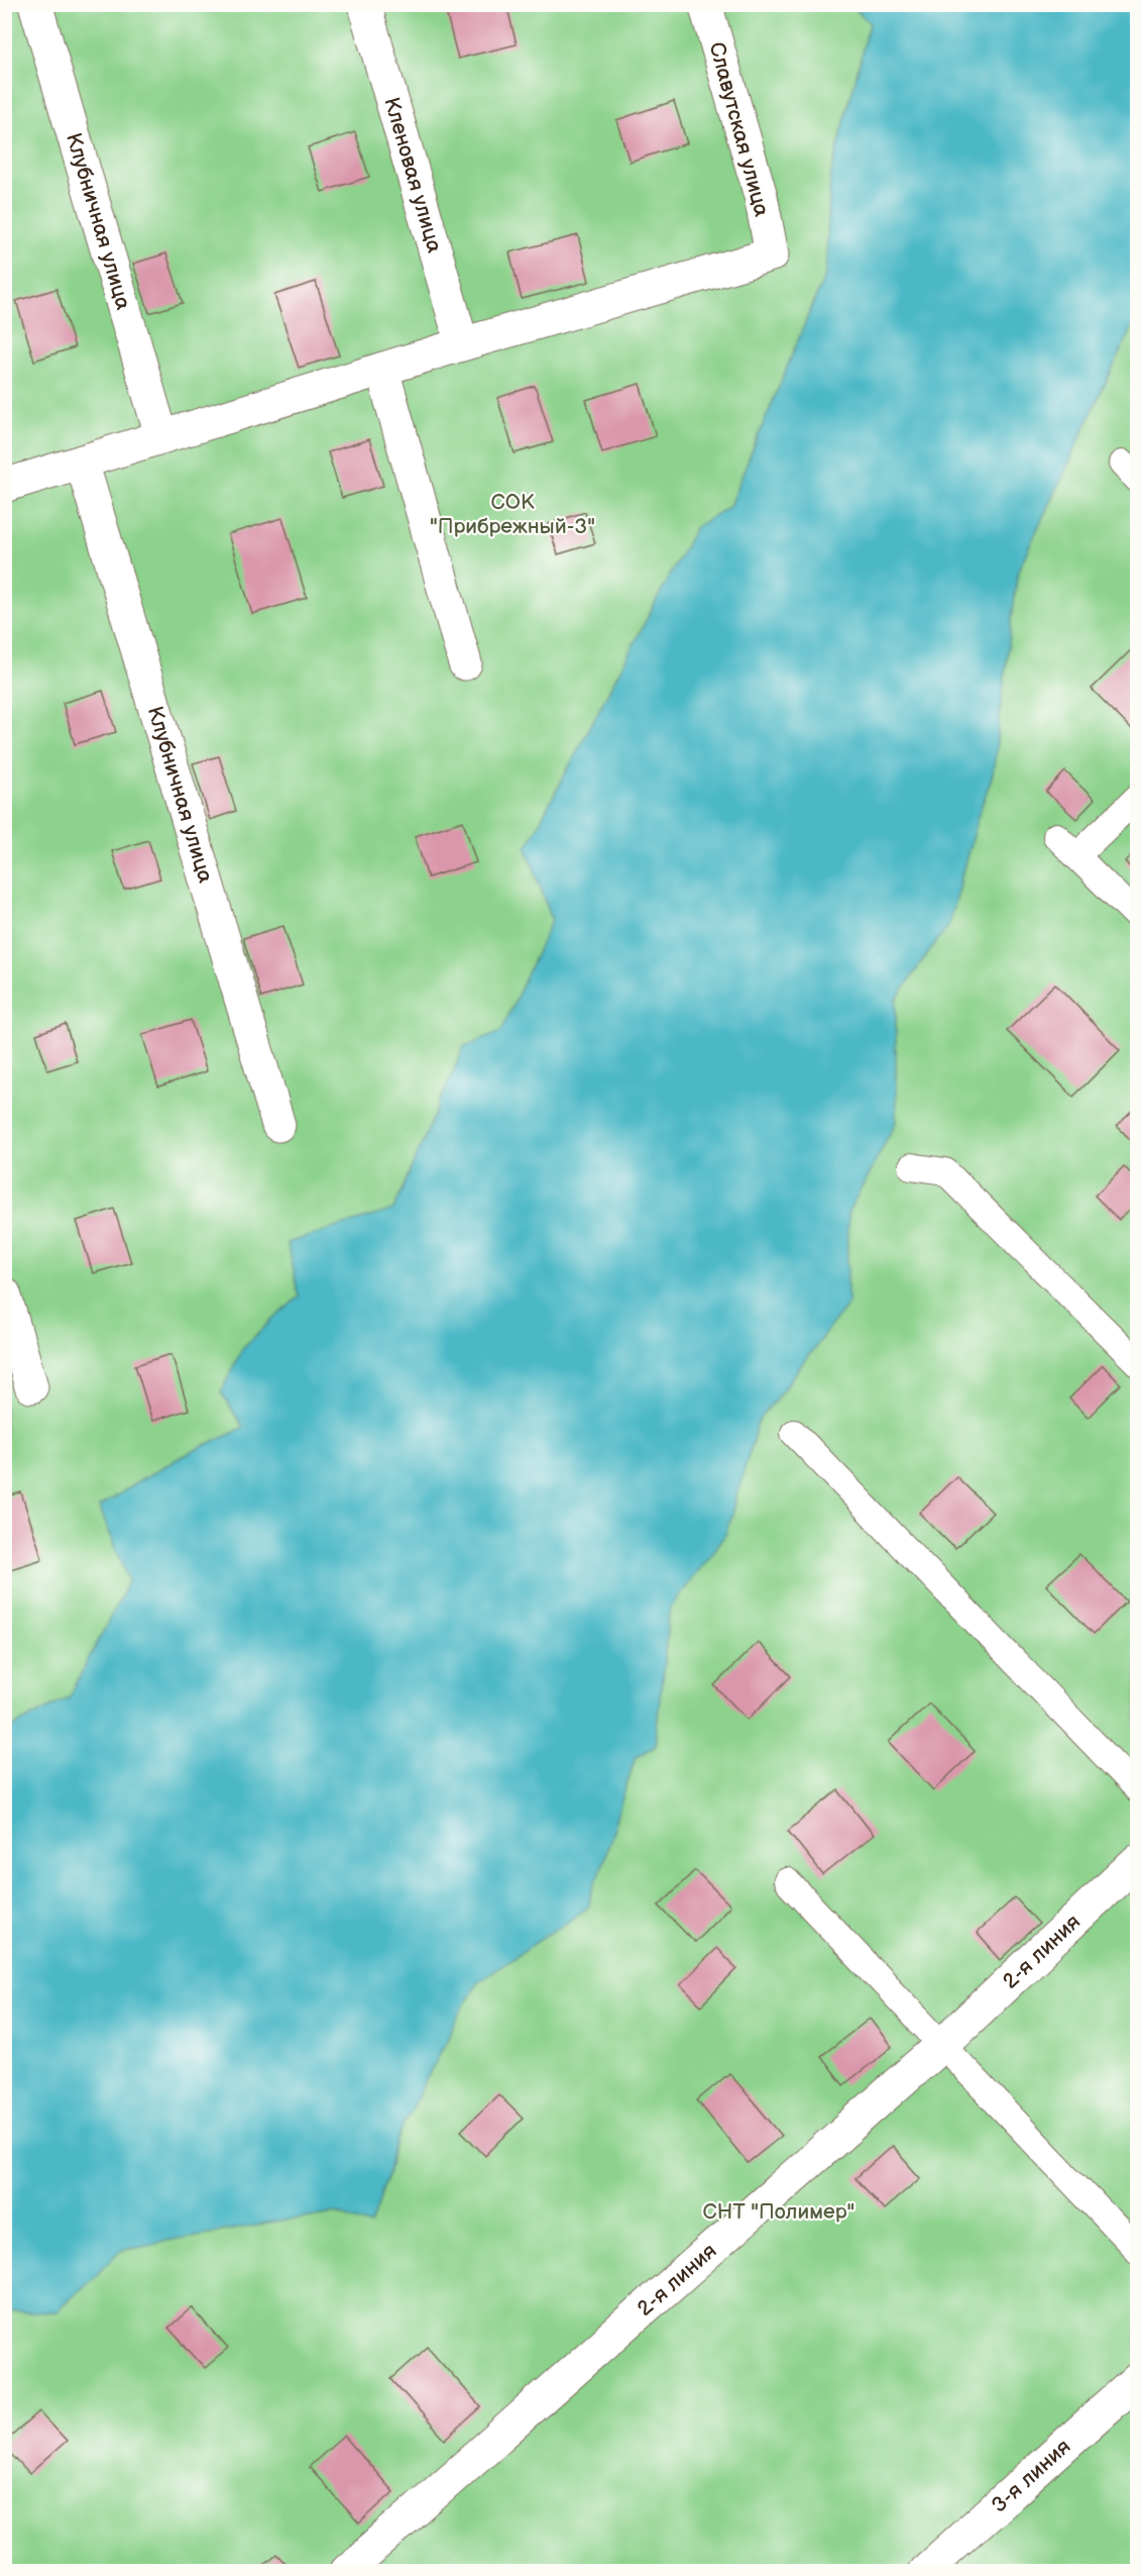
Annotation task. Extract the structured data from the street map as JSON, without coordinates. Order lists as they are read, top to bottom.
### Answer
{
  "streets": {
    "street": [
      "Славутская улица",
      "Кленовая улица",
      "Клубничная улица",
      "2-я линия",
      "3-я линия"
    ]
  },
  "crossings": [
    ["Славутская улица", "Кленовая улица"]
  ],
  "parks": ["СОК \"Прибрежный-3\"", "СНТ \"Полимер\""]
}
